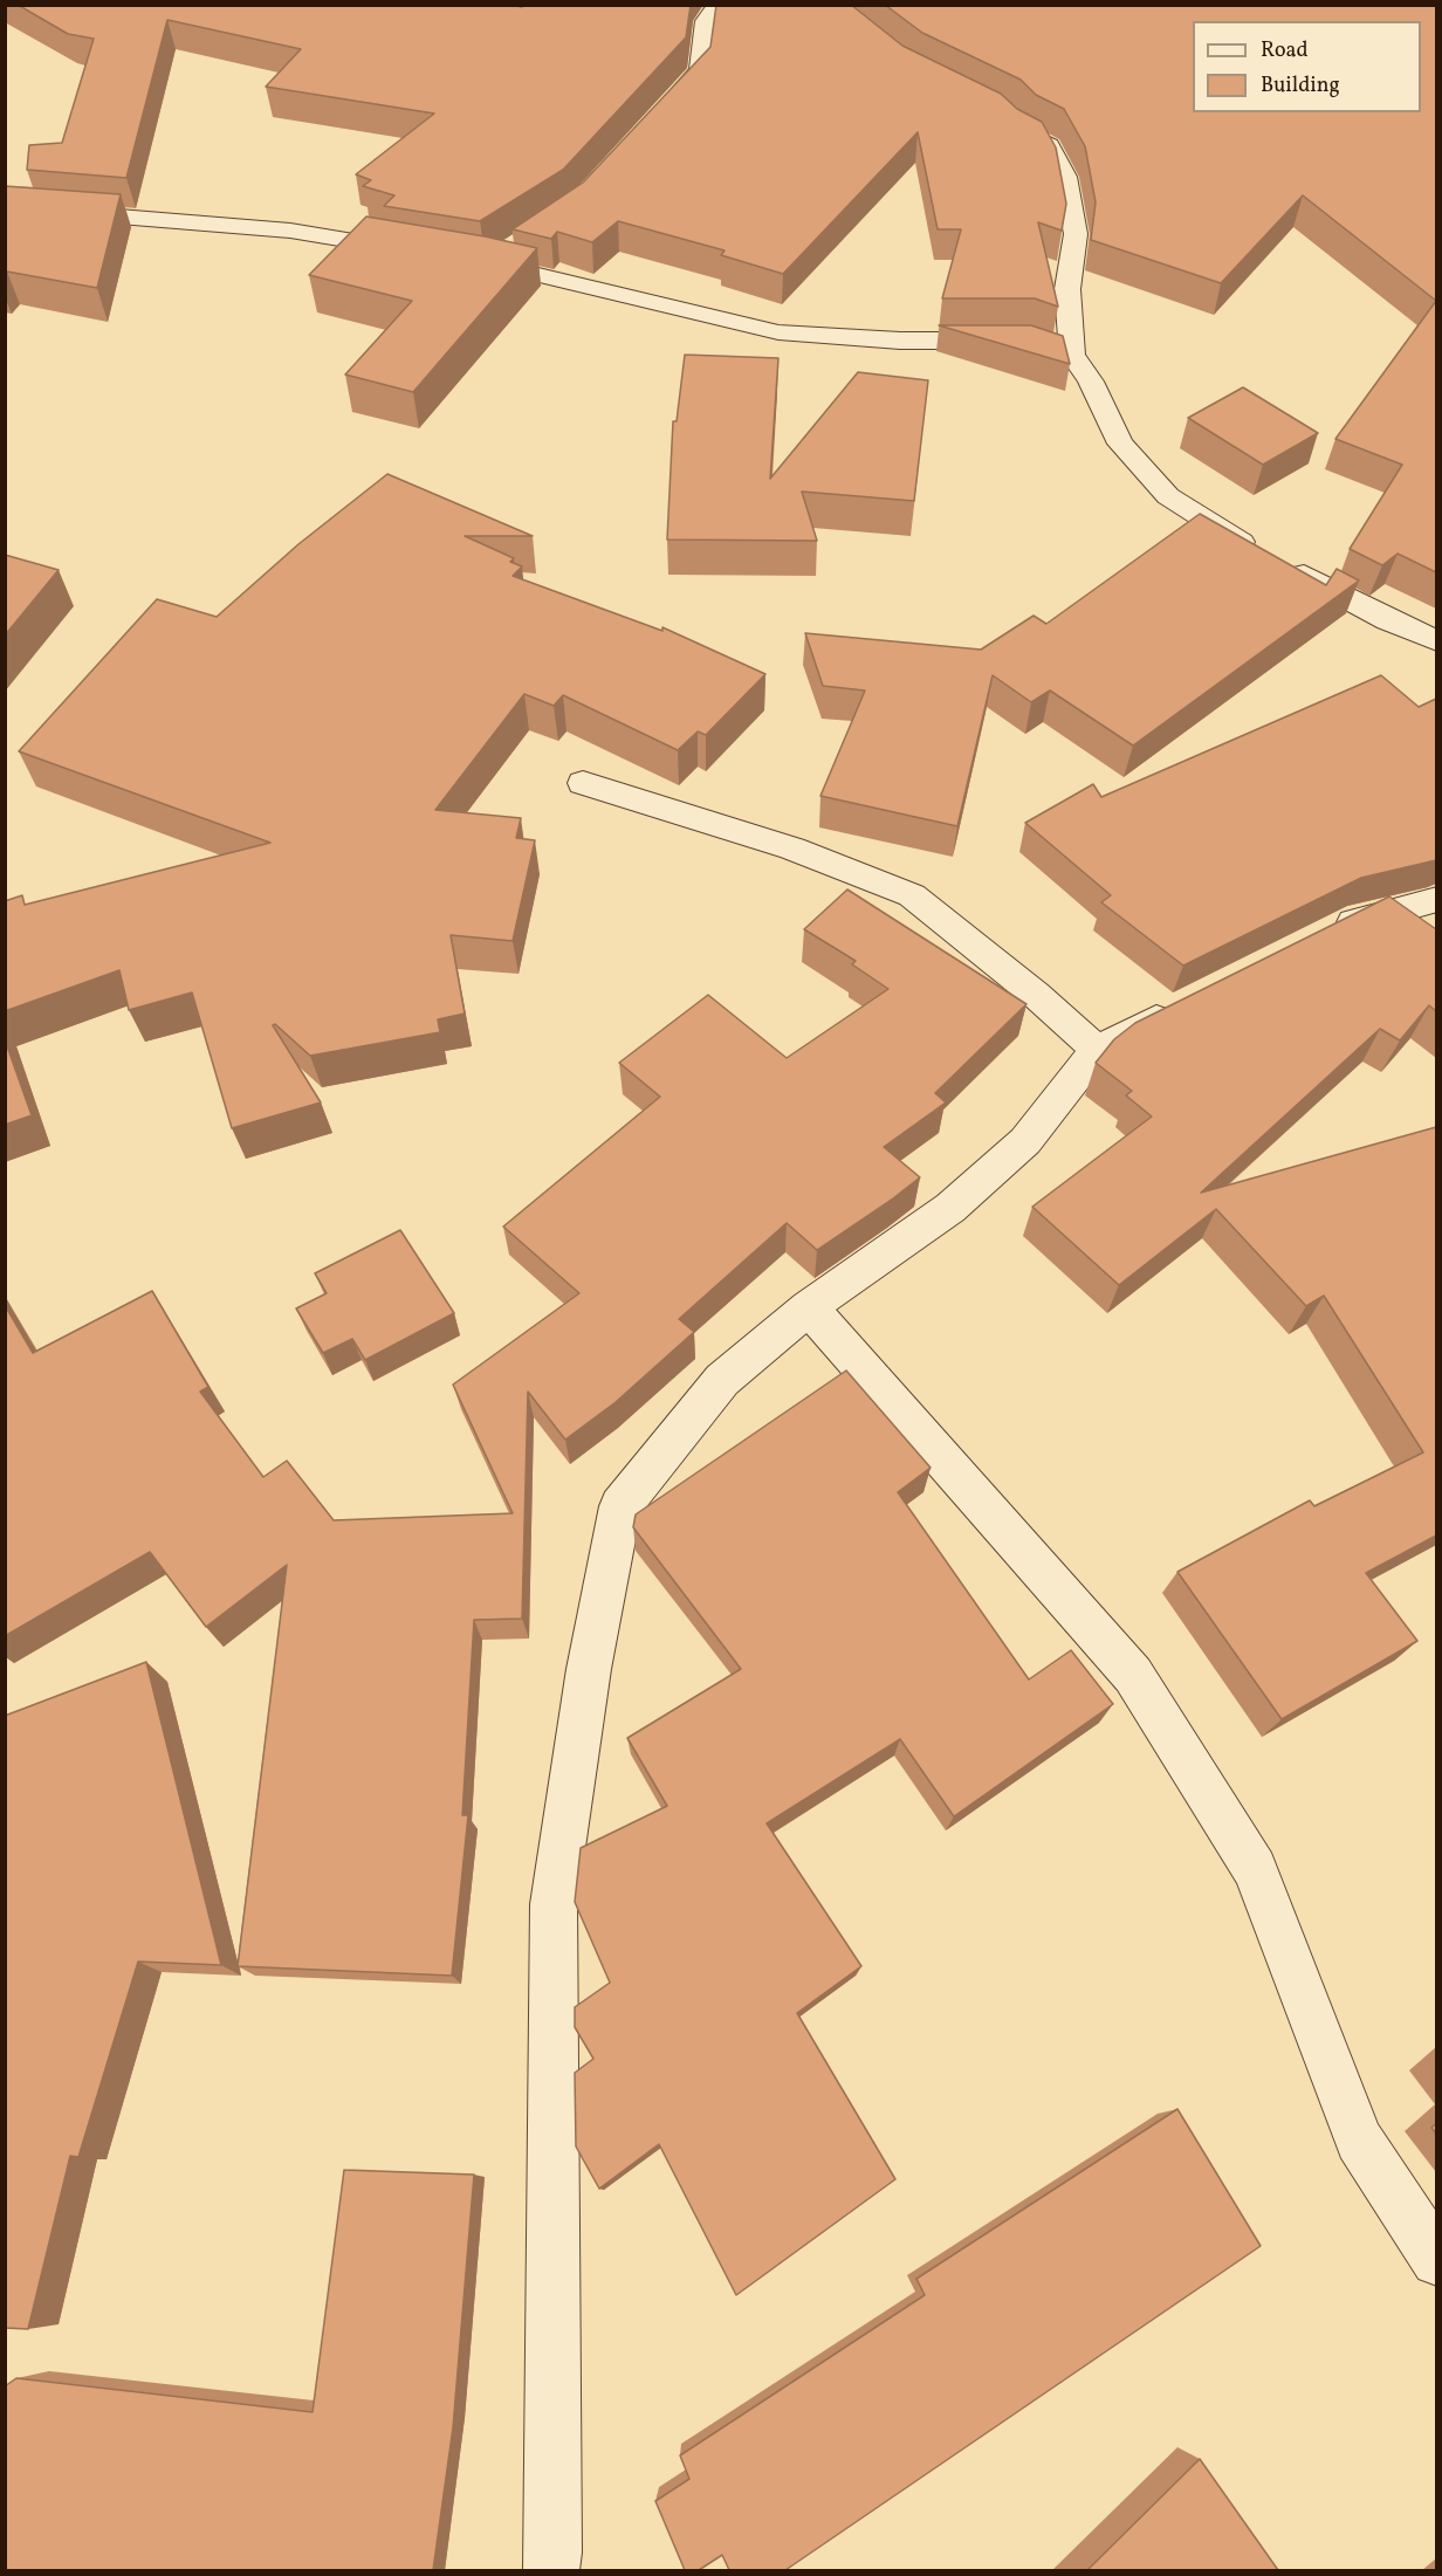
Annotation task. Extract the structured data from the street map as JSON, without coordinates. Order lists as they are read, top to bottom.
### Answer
{
  "legend": ["Road", "Building"]
}
